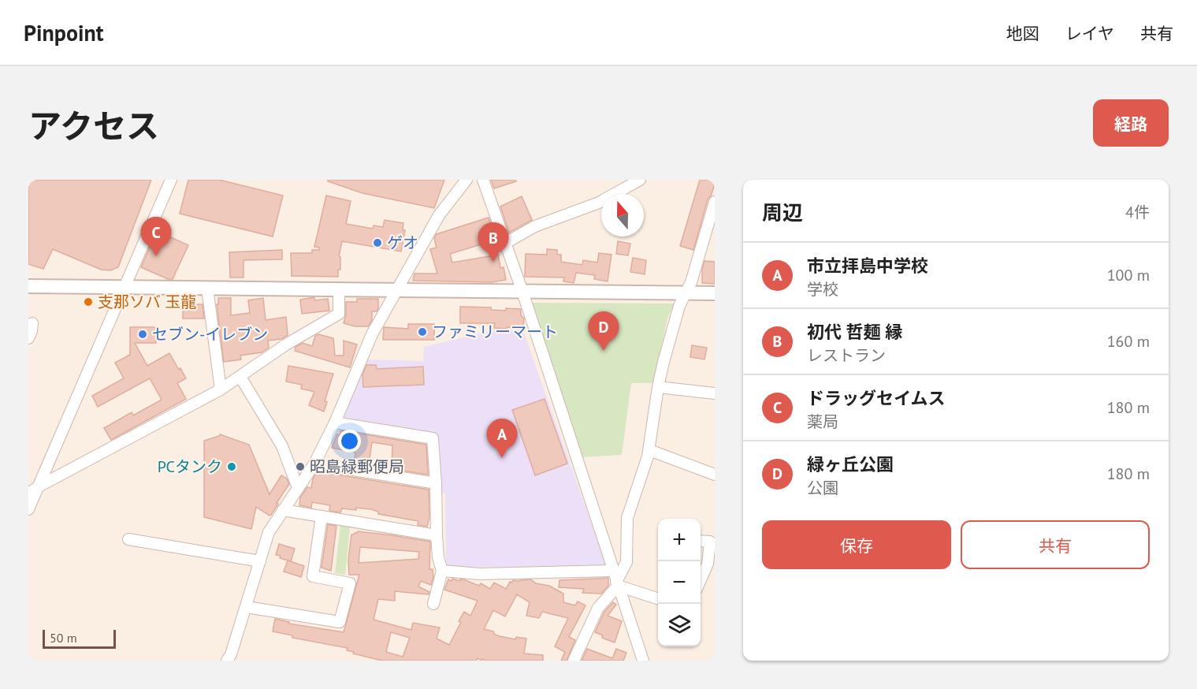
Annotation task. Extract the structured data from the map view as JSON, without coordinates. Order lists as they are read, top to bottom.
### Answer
{
  "places": [
    "ゲオ",
    "支那ソバ 玉龍",
    "ファミリーマート",
    "セブン-イレブン",
    "PCタンク",
    "昭島緑郵便局"
  ],
  "scale_bar": "50 m",
  "north": "top",
  "page": {
    "header": "Pinpoint",
    "nav": ["地図", "レイヤ", "共有"],
    "title": "アクセス",
    "buttons": [
      "経路",
      ["保存", "共有"]
    ],
    "heading": ["周辺", "4件"],
    "pins": [
      "C",
      "B",
      "D",
      "A"
    ],
    "list": [
      {
        "mark": "A",
        "name": "市立拝島中学校",
        "note": "学校",
        "value": "100 m"
      },
      {
        "mark": "B",
        "name": "初代 哲麺 縁",
        "note": "レストラン",
        "value": "160 m"
      },
      {
        "mark": "C",
        "name": "ドラッグセイムス",
        "note": "薬局",
        "value": "180 m"
      },
      {
        "mark": "D",
        "name": "緑ヶ丘公園",
        "note": "公園",
        "value": "180 m"
      }
    ],
    "map_buttons": ["+", "−"],
    "scale": "50 m"
  }
}
